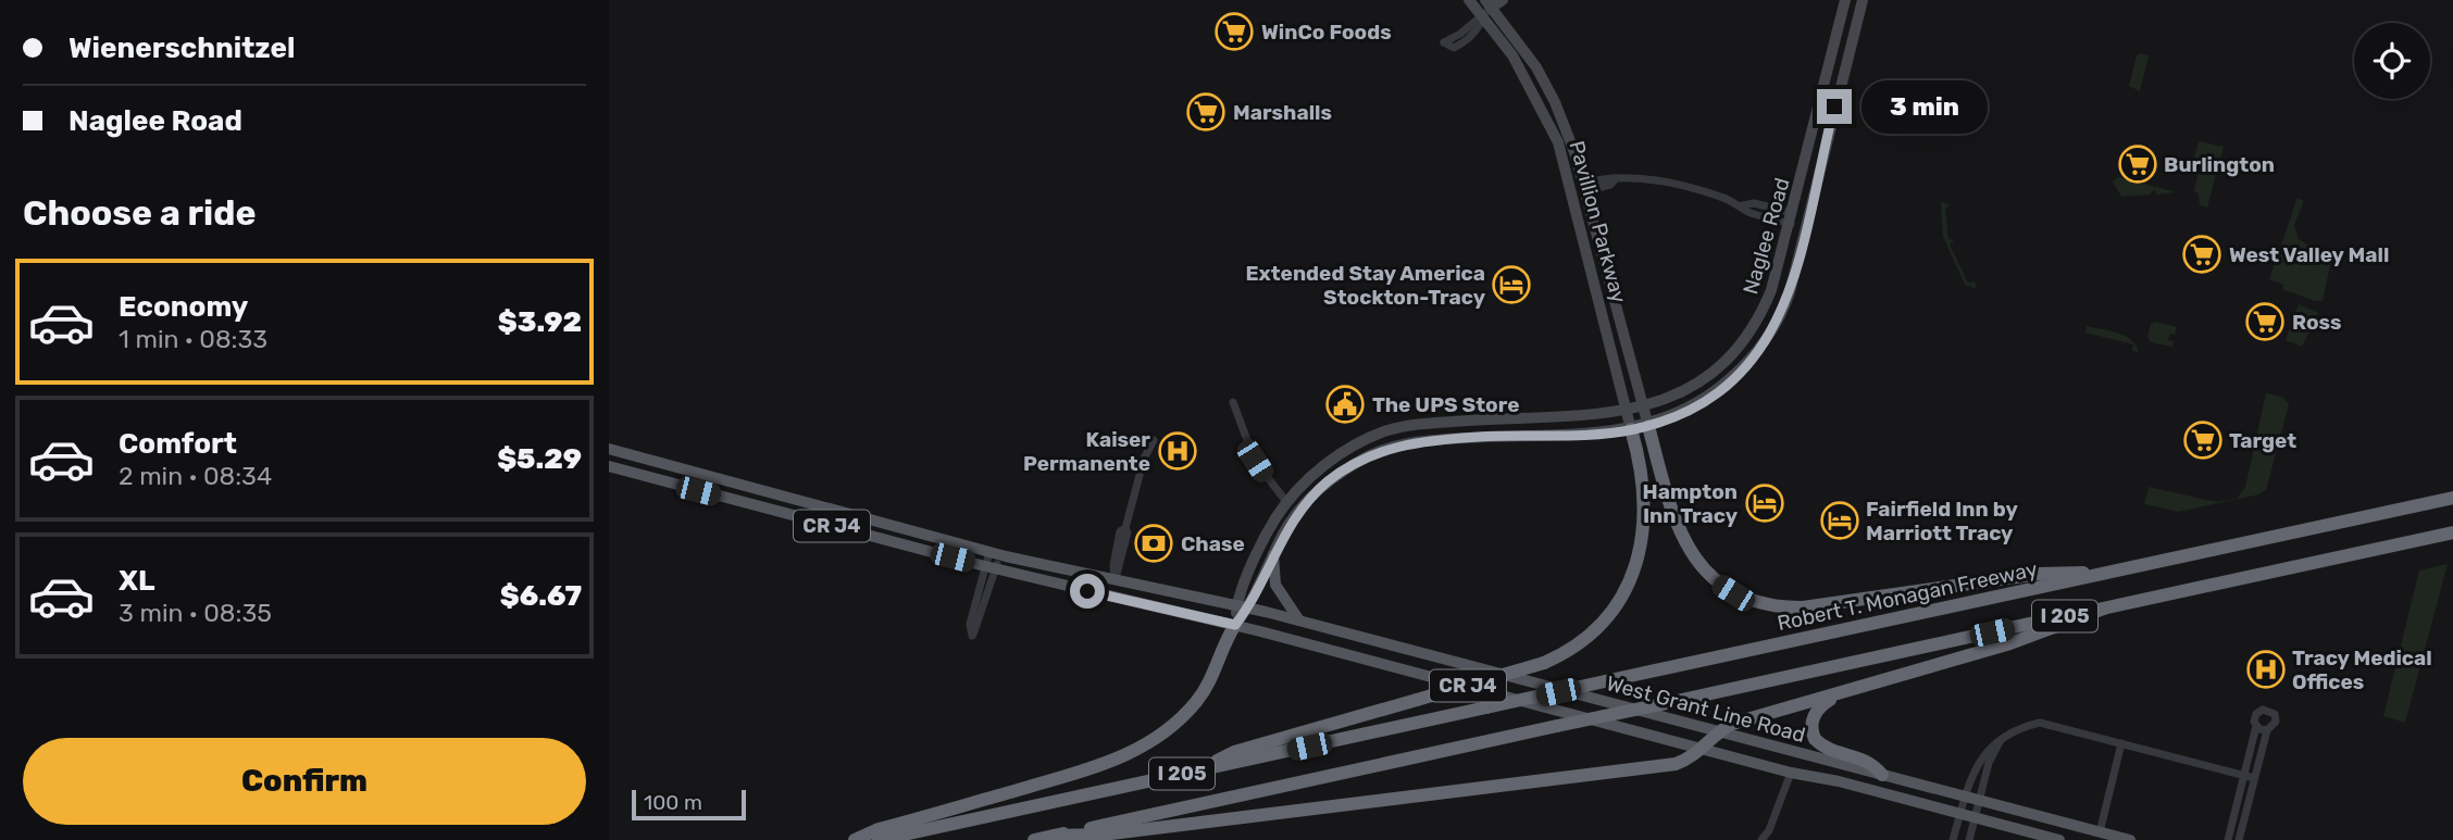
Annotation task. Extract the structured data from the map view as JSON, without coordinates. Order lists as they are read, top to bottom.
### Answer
{
  "streets": {
    "highway": ["Robert T. Monagan Freeway", "I 205"],
    "main road": [
      "Pavillion Parkway",
      "Naglee Road",
      "CR J4",
      "West Grant Line Road"
    ]
  },
  "crossings": [
    ["Pavillion Parkway", "Naglee Road"],
    ["Naglee Road", "West Grant Line Road"]
  ],
  "places": {
    "supermarket": [
      "WinCo Foods",
      "Marshalls",
      "Burlington",
      "West Valley Mall",
      "Ross",
      "Target"
    ],
    "hotel": ["Extended Stay America Stockton-Tracy", "Hampton Inn Tracy", "Fairfield Inn by Marriott Tracy"],
    "public building": ["The UPS Store"],
    "hospital": ["Kaiser Permanente", "Tracy Medical Offices"],
    "bank": ["Chase"]
  },
  "scale_bar": "100 m",
  "page": {
    "banner": ["Wienerschnitzel", "Naglee Road"],
    "bubble": "3 min",
    "heading": "Choose a ride",
    "list": [
      {
        "name": "Economy",
        "note": "1 min · 08:33",
        "value": "$3.92"
      },
      {
        "name": "Comfort",
        "note": "2 min · 08:34",
        "value": "$5.29"
      },
      {
        "name": "XL",
        "note": "3 min · 08:35",
        "value": "$6.67"
      }
    ],
    "buttons": "Confirm",
    "scale": "100 m"
  }
}
